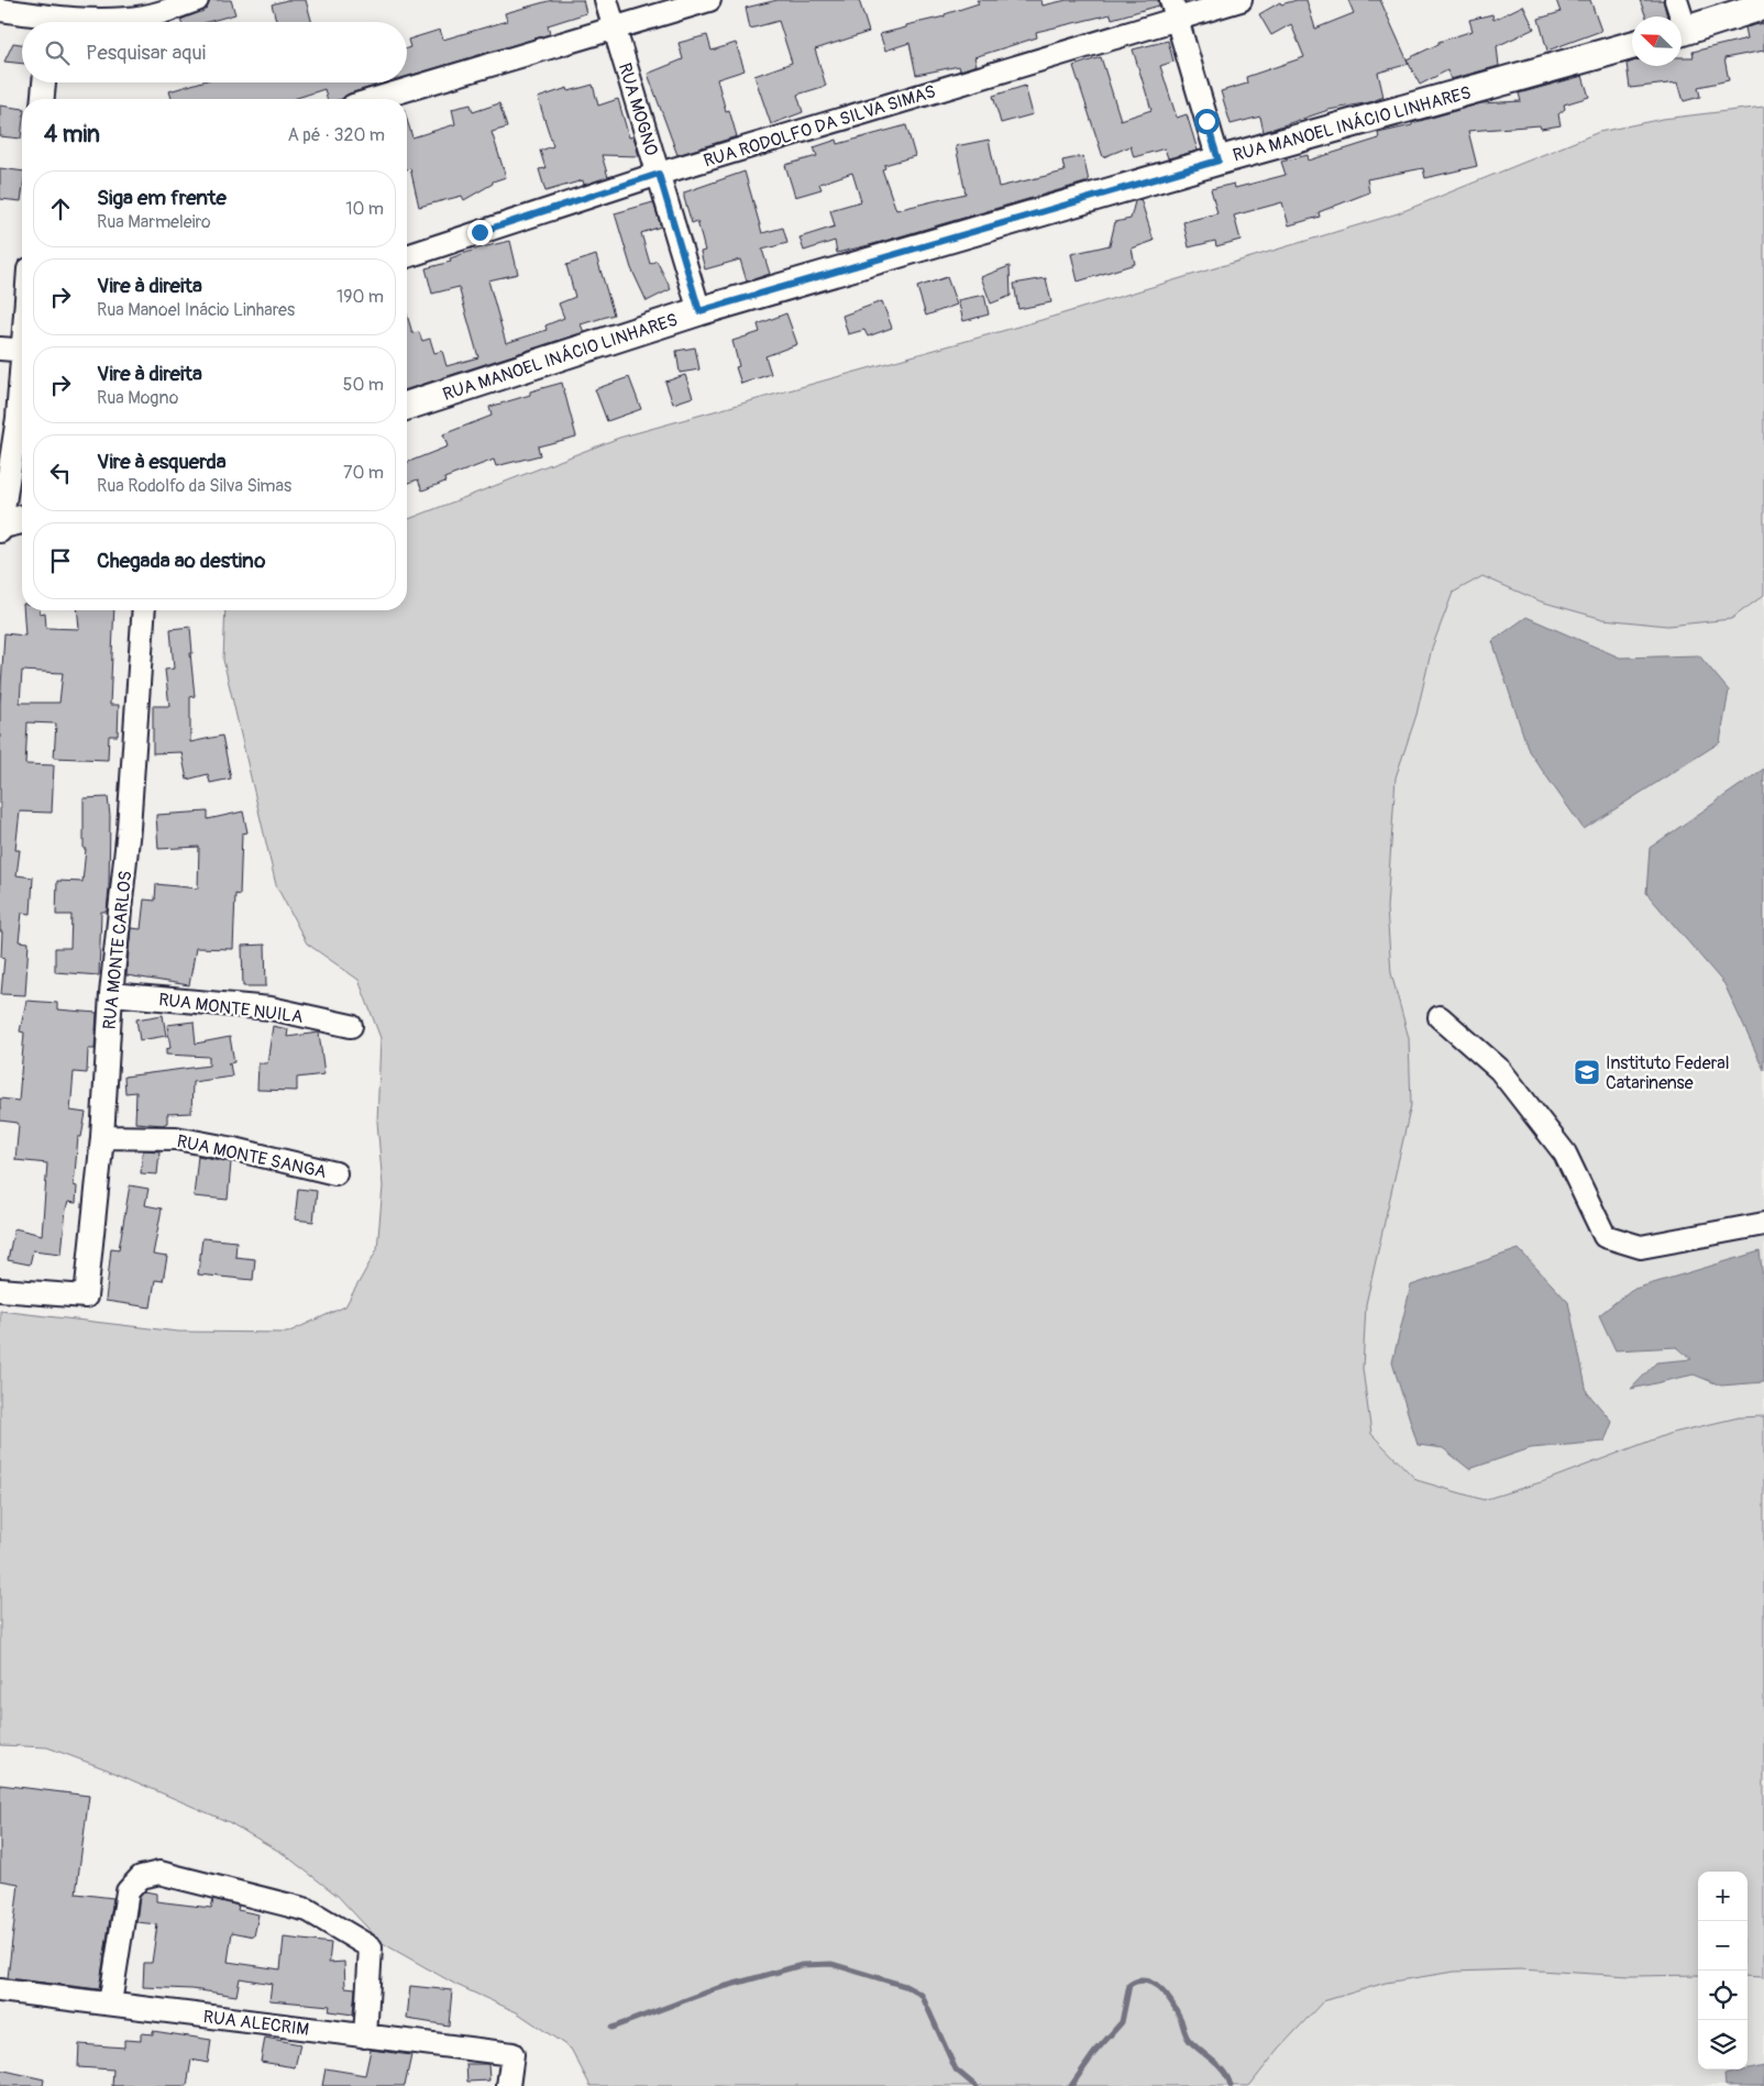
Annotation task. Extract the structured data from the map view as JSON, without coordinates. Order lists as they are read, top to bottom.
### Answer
{
  "streets": {
    "main road": ["RUA MANOEL INÁCIO LINHARES"],
    "street": [
      "RUA MOGNO",
      "RUA RODOLFO DA SILVA SIMAS",
      "RUA MONTE CARLOS",
      "RUA MONTE NUILA",
      "RUA MONTE SANGA",
      "RUA ALECRIM"
    ]
  },
  "crossings": [
    ["RUA MOGNO", "RUA MANOEL INÁCIO LINHARES"],
    ["RUA MOGNO", "RUA RODOLFO DA SILVA SIMAS"],
    ["RUA MONTE CARLOS", "RUA MONTE NUILA"],
    ["RUA MONTE CARLOS", "RUA MONTE SANGA"]
  ],
  "places": {
    "school or university": ["Instituto Federal Catarinense"]
  },
  "north": "top left",
  "page": {
    "search": "Pesquisar aqui",
    "heading": ["4 min", "A pé · 320 m"],
    "list": [
      ["Siga em frente", "Rua Marmeleiro", "10 m"],
      ["Vire à direita", "Rua Manoel Inácio Linhares", "190 m"],
      ["Vire à direita", "Rua Mogno", "50 m"],
      ["Vire à esquerda", "Rua Rodolfo da Silva Simas", "70 m"],
      "Chegada ao destino"
    ],
    "map_buttons": ["+", "−"]
  }
}
